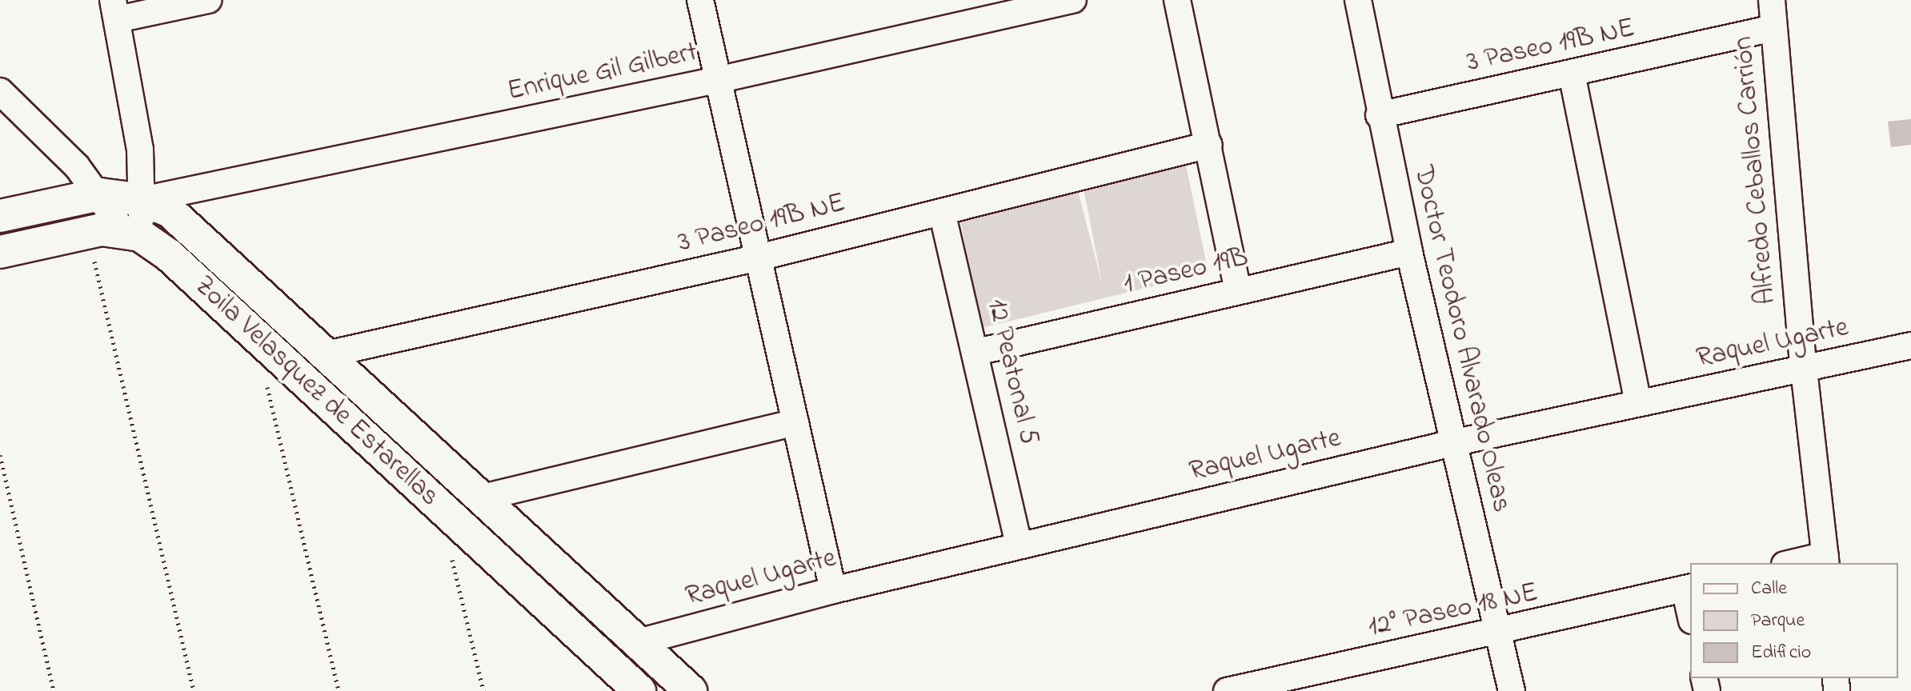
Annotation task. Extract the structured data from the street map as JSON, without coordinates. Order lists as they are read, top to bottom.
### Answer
{
  "streets": {
    "street": [
      "3 Paseo 19B NE",
      "Enrique Gil Gilbert",
      "Alfredo Ceballos Carrión",
      "1 Paseo 19B",
      "Doctor Teodoro Alvarado Oleas",
      "Raquel Ugarte",
      "12 Peatonal 5",
      "Zoila Velasquez de Estarellas",
      "12° Paseo 18 NE"
    ]
  },
  "crossings": [
    ["3 Paseo 19B NE", "Alfredo Ceballos Carrión"],
    ["3 Paseo 19B NE", "Doctor Teodoro Alvarado Oleas"],
    ["3 Paseo 19B NE", "12 Peatonal 5"],
    ["3 Paseo 19B NE", "Zoila Velasquez de Estarellas"],
    ["Enrique Gil Gilbert", "Zoila Velasquez de Estarellas"],
    ["Alfredo Ceballos Carrión", "Raquel Ugarte"],
    ["1 Paseo 19B", "Doctor Teodoro Alvarado Oleas"],
    ["1 Paseo 19B", "12 Peatonal 5"],
    ["Doctor Teodoro Alvarado Oleas", "Raquel Ugarte"],
    ["Doctor Teodoro Alvarado Oleas", "12° Paseo 18 NE"],
    ["Raquel Ugarte", "12 Peatonal 5"],
    ["Raquel Ugarte", "Zoila Velasquez de Estarellas"]
  ],
  "legend": ["Calle", "Parque", "Edificio"]
}
